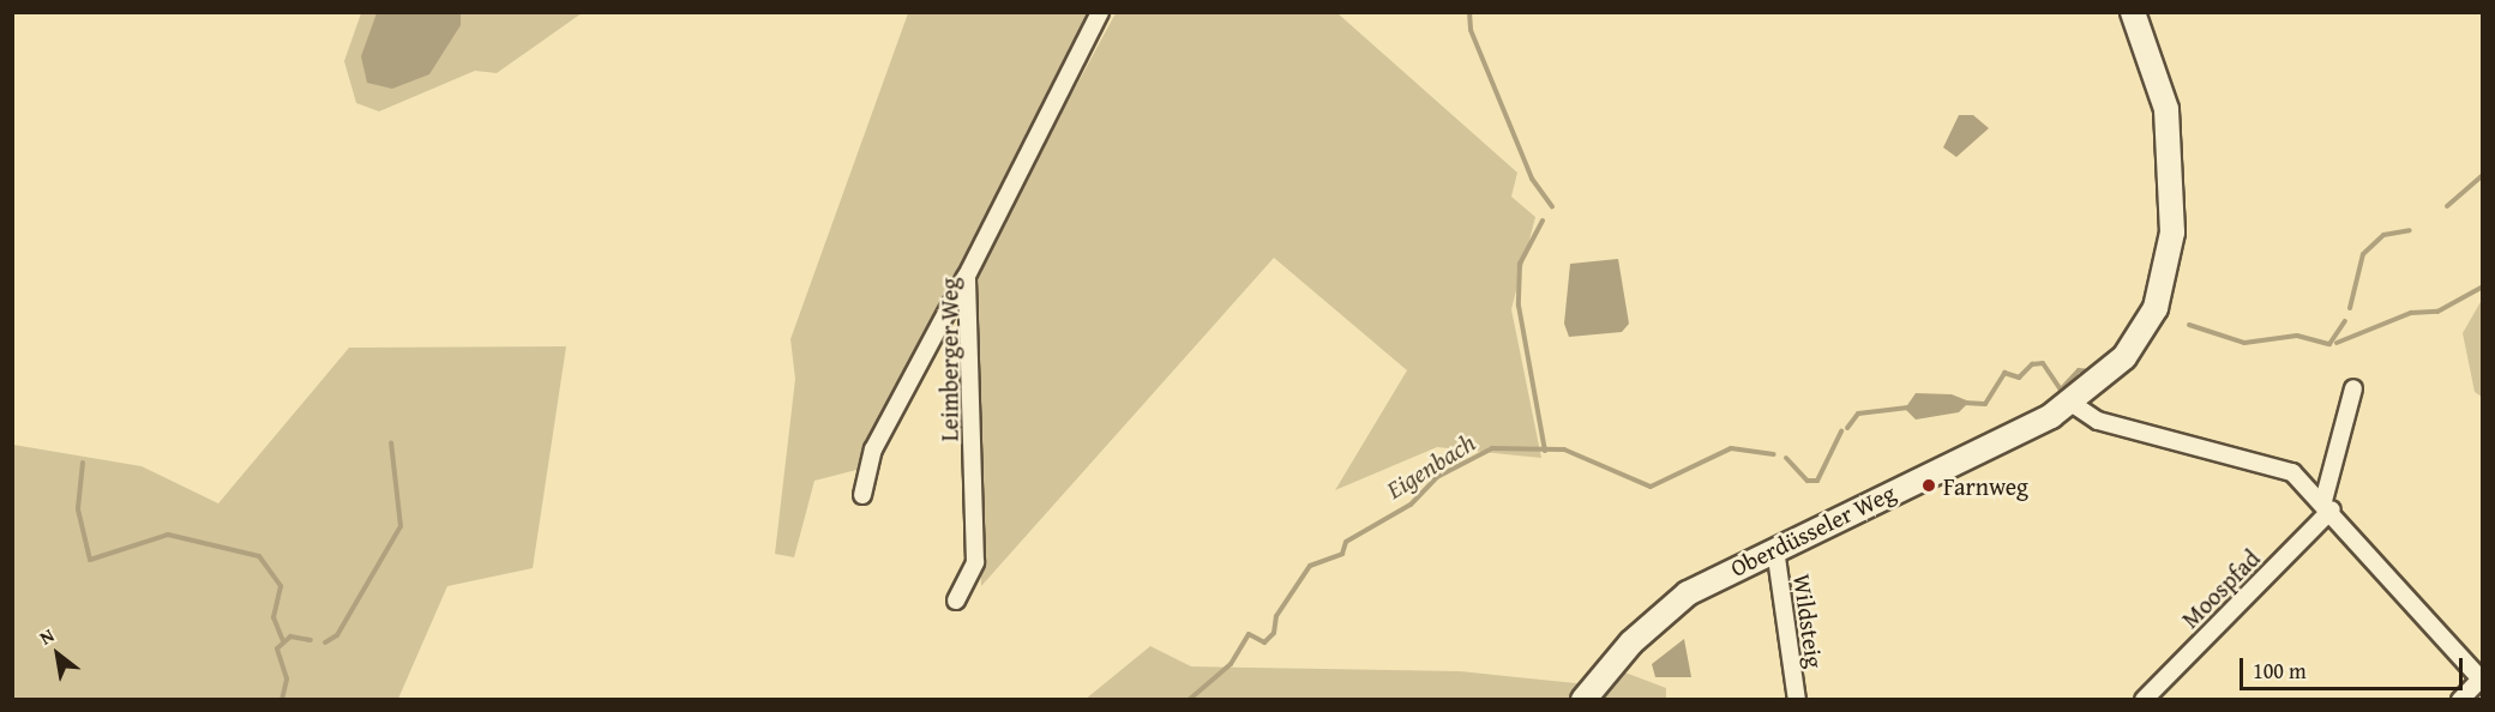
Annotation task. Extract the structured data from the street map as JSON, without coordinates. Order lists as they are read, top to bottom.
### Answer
{
  "streets": {
    "street": [
      "Leimberger Weg",
      "Oberdüsseler Weg",
      "Moospfad",
      "Wildsteig"
    ]
  },
  "crossings": [
    ["Oberdüsseler Weg", "Wildsteig"]
  ],
  "water": ["Eigenbach"],
  "places": ["Farnweg"],
  "scale_bar": "100 m",
  "north": "top left"
}
